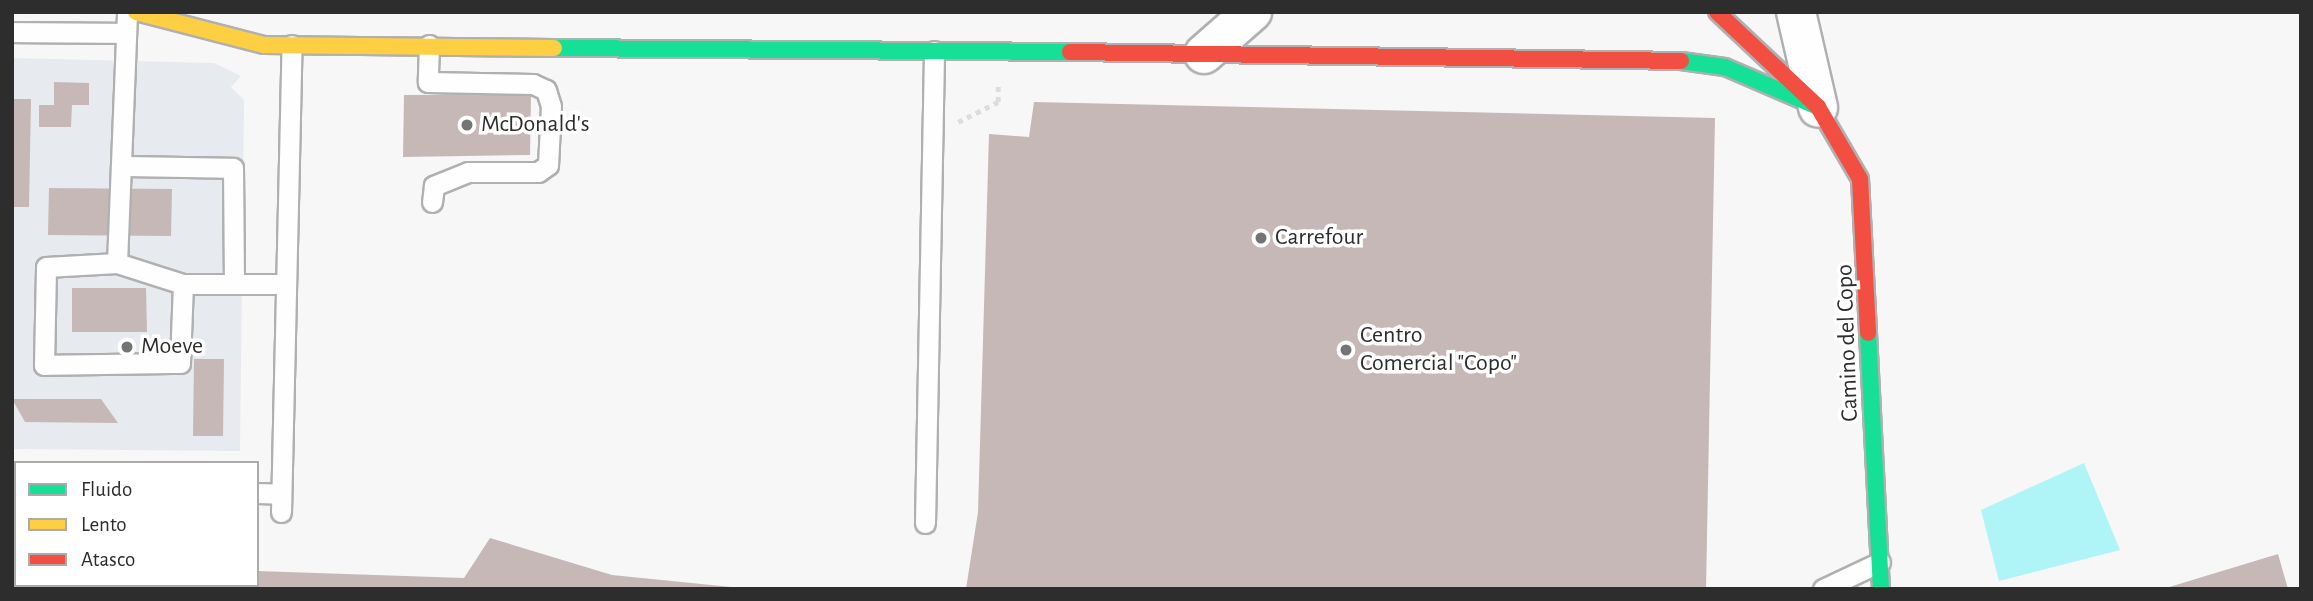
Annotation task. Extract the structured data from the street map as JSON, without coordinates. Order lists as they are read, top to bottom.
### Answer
{
  "streets": {
    "street": ["Camino del Copo"]
  },
  "places": [
    "McDonald's",
    "Carrefour",
    "Moeve",
    "Centro Comercial \"Copo\""
  ],
  "legend": ["Fluido", "Lento", "Atasco"]
}
